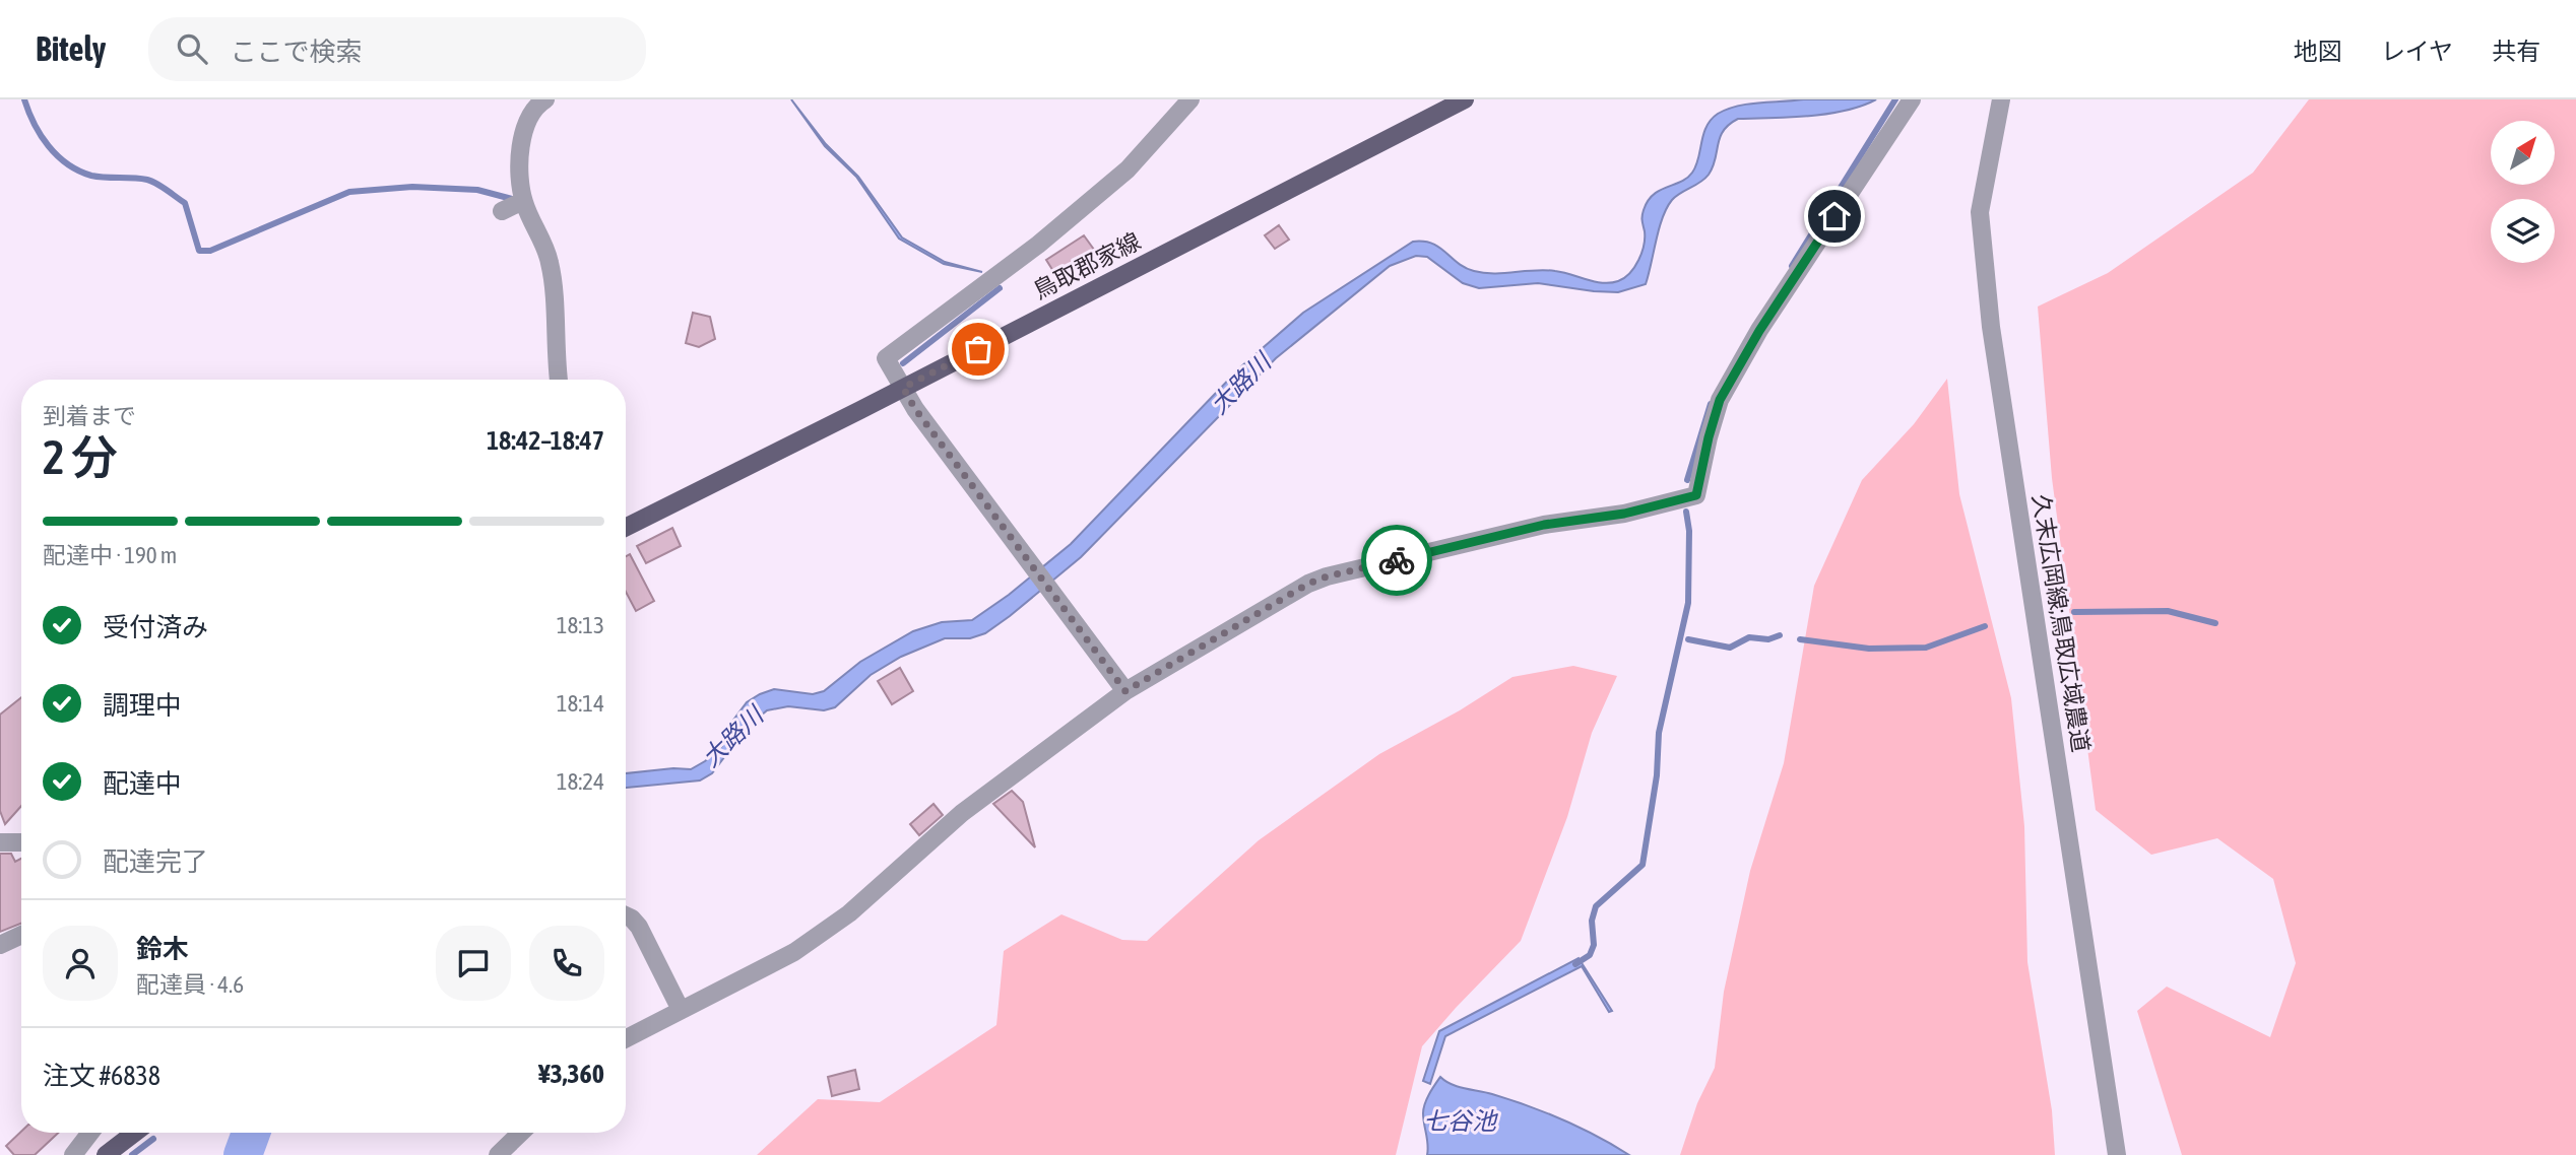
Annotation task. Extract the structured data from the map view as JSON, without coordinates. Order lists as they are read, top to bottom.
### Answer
{
  "streets": {
    "main road": ["鳥取郡家線"],
    "street": ["久末広岡線;鳥取広域農道"]
  },
  "water": ["大路川", "七谷池"],
  "north": "top right",
  "page": {
    "header": "Bitely",
    "search": "ここで検索",
    "nav": ["地図", "レイヤ", "共有"],
    "heading": ["2 分", "到着まで", "18:42–18:47"],
    "panel": [
      "鈴木",
      "配達員 · 4.6",
      "注文 #6838",
      "¥3,360"
    ],
    "bar": "配達中 · 190 m",
    "list": [
      ["受付済み", "18:13"],
      ["調理中", "18:14"],
      ["配達中", "18:24"],
      "配達完了"
    ]
  }
}
